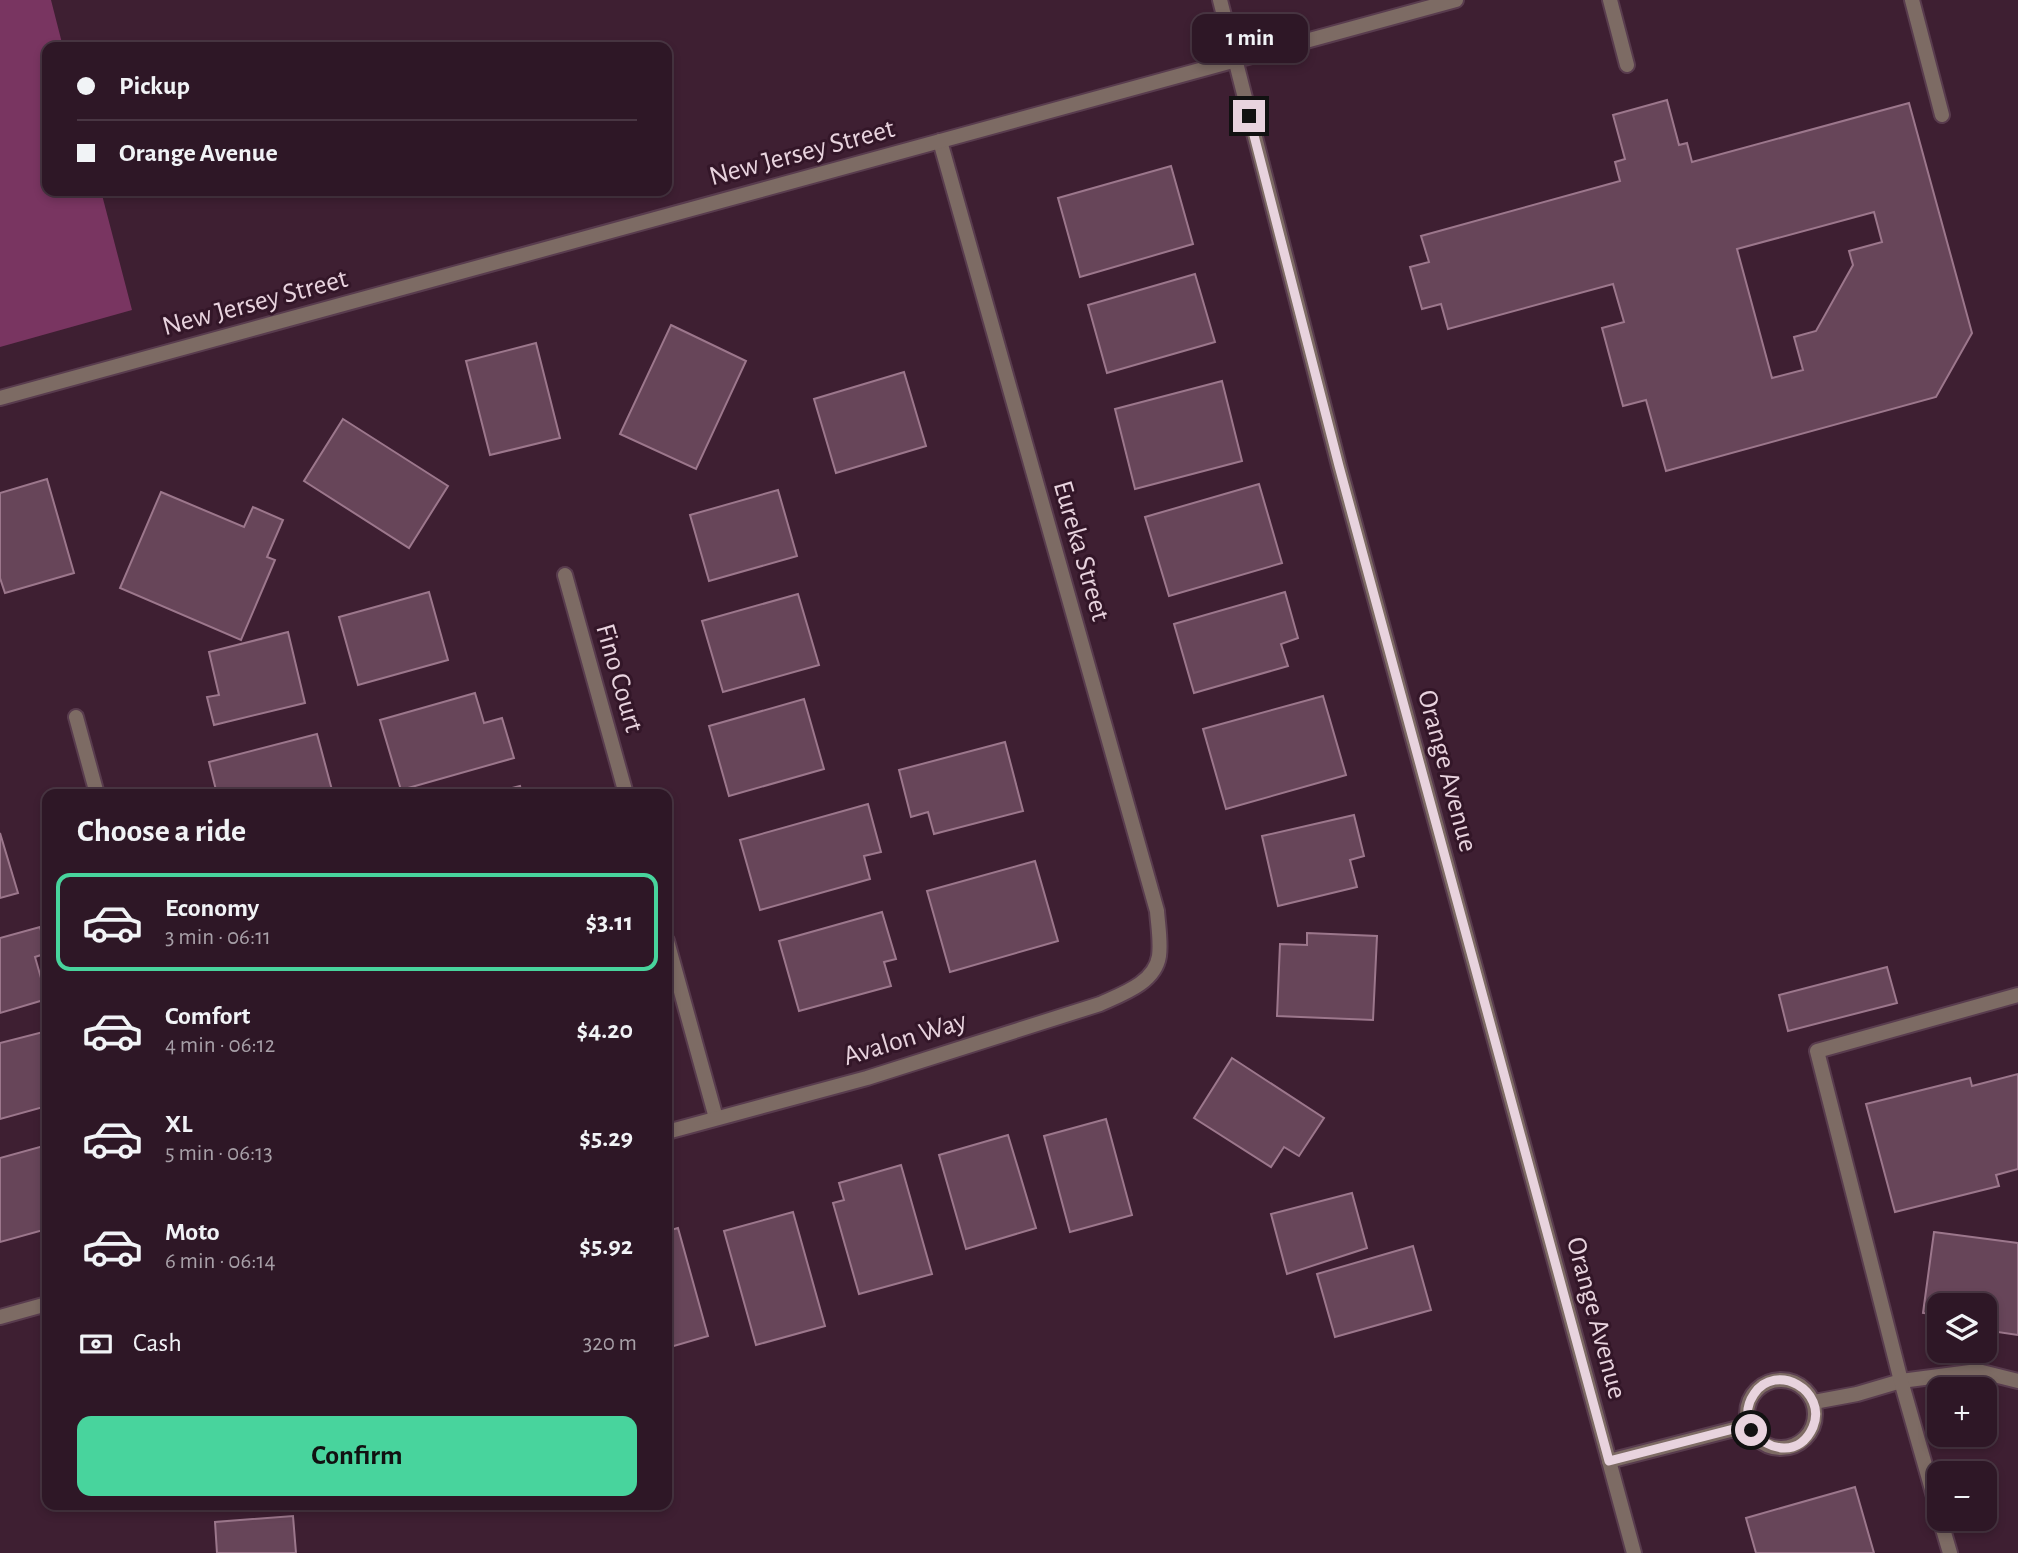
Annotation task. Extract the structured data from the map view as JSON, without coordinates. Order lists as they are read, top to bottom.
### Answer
{
  "streets": {
    "street": [
      "New Jersey Street",
      "Eureka Street",
      "Fino Court",
      "Orange Avenue",
      "Avalon Way"
    ]
  },
  "crossings": [
    ["New Jersey Street", "Eureka Street"],
    ["New Jersey Street", "Orange Avenue"],
    ["Eureka Street", "Avalon Way"]
  ],
  "page": {
    "bubble": "1 min",
    "banner": ["Pickup", "Orange Avenue"],
    "heading": "Choose a ride",
    "list": [
      {
        "name": "Economy",
        "note": "3 min · 06:11",
        "value": "$3.11"
      },
      {
        "name": "Comfort",
        "note": "4 min · 06:12",
        "value": "$4.20"
      },
      {
        "name": "XL",
        "note": "5 min · 06:13",
        "value": "$5.29"
      },
      {
        "name": "Moto",
        "note": "6 min · 06:14",
        "value": "$5.92"
      }
    ],
    "map_buttons": ["+", "−"],
    "pay": ["Cash", "320 m"],
    "buttons": "Confirm"
  }
}
